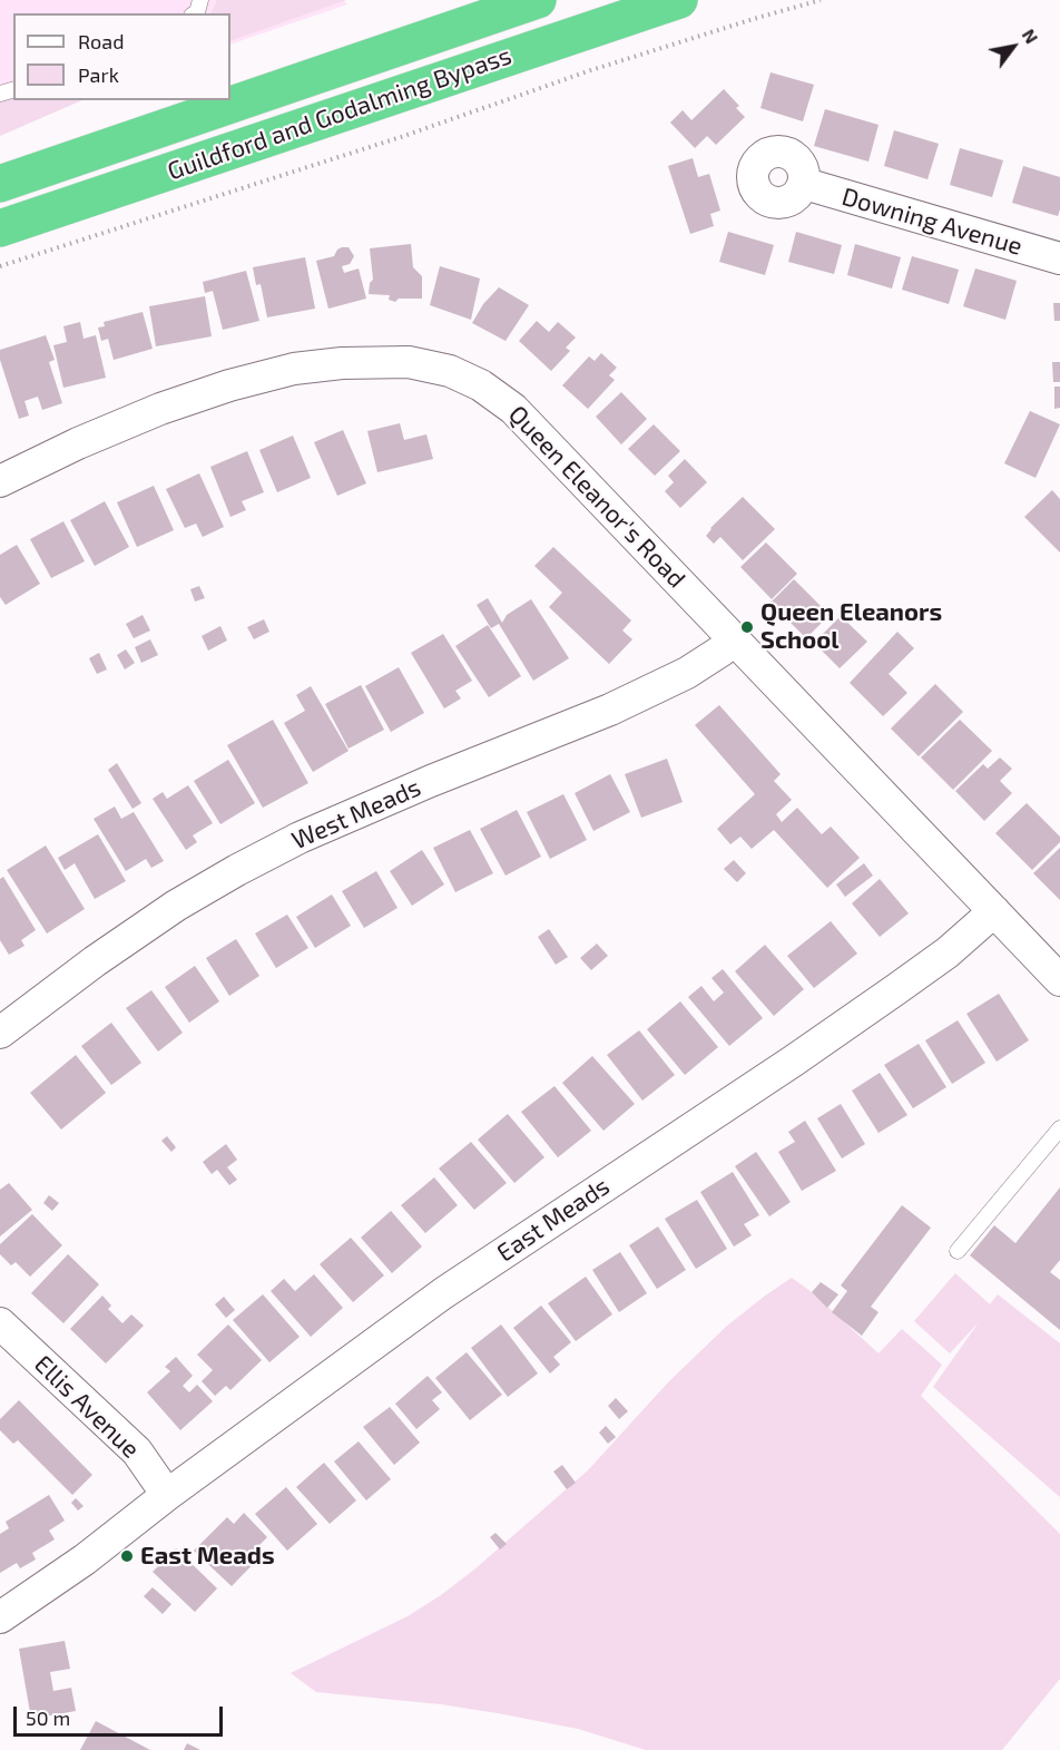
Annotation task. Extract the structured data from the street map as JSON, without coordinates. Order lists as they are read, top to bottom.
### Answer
{
  "streets": {
    "highway": ["Guildford and Godalming Bypass"],
    "street": [
      "Downing Avenue",
      "Queen Eleanor's Road",
      "West Meads",
      "East Meads",
      "Ellis Avenue"
    ]
  },
  "crossings": [
    ["Queen Eleanor's Road", "West Meads"],
    ["Queen Eleanor's Road", "East Meads"],
    ["East Meads", "Ellis Avenue"]
  ],
  "places": ["Queen Eleanors School", "East Meads"],
  "legend": ["Road", "Park"],
  "scale_bar": "50 m",
  "north": "top right"
}
